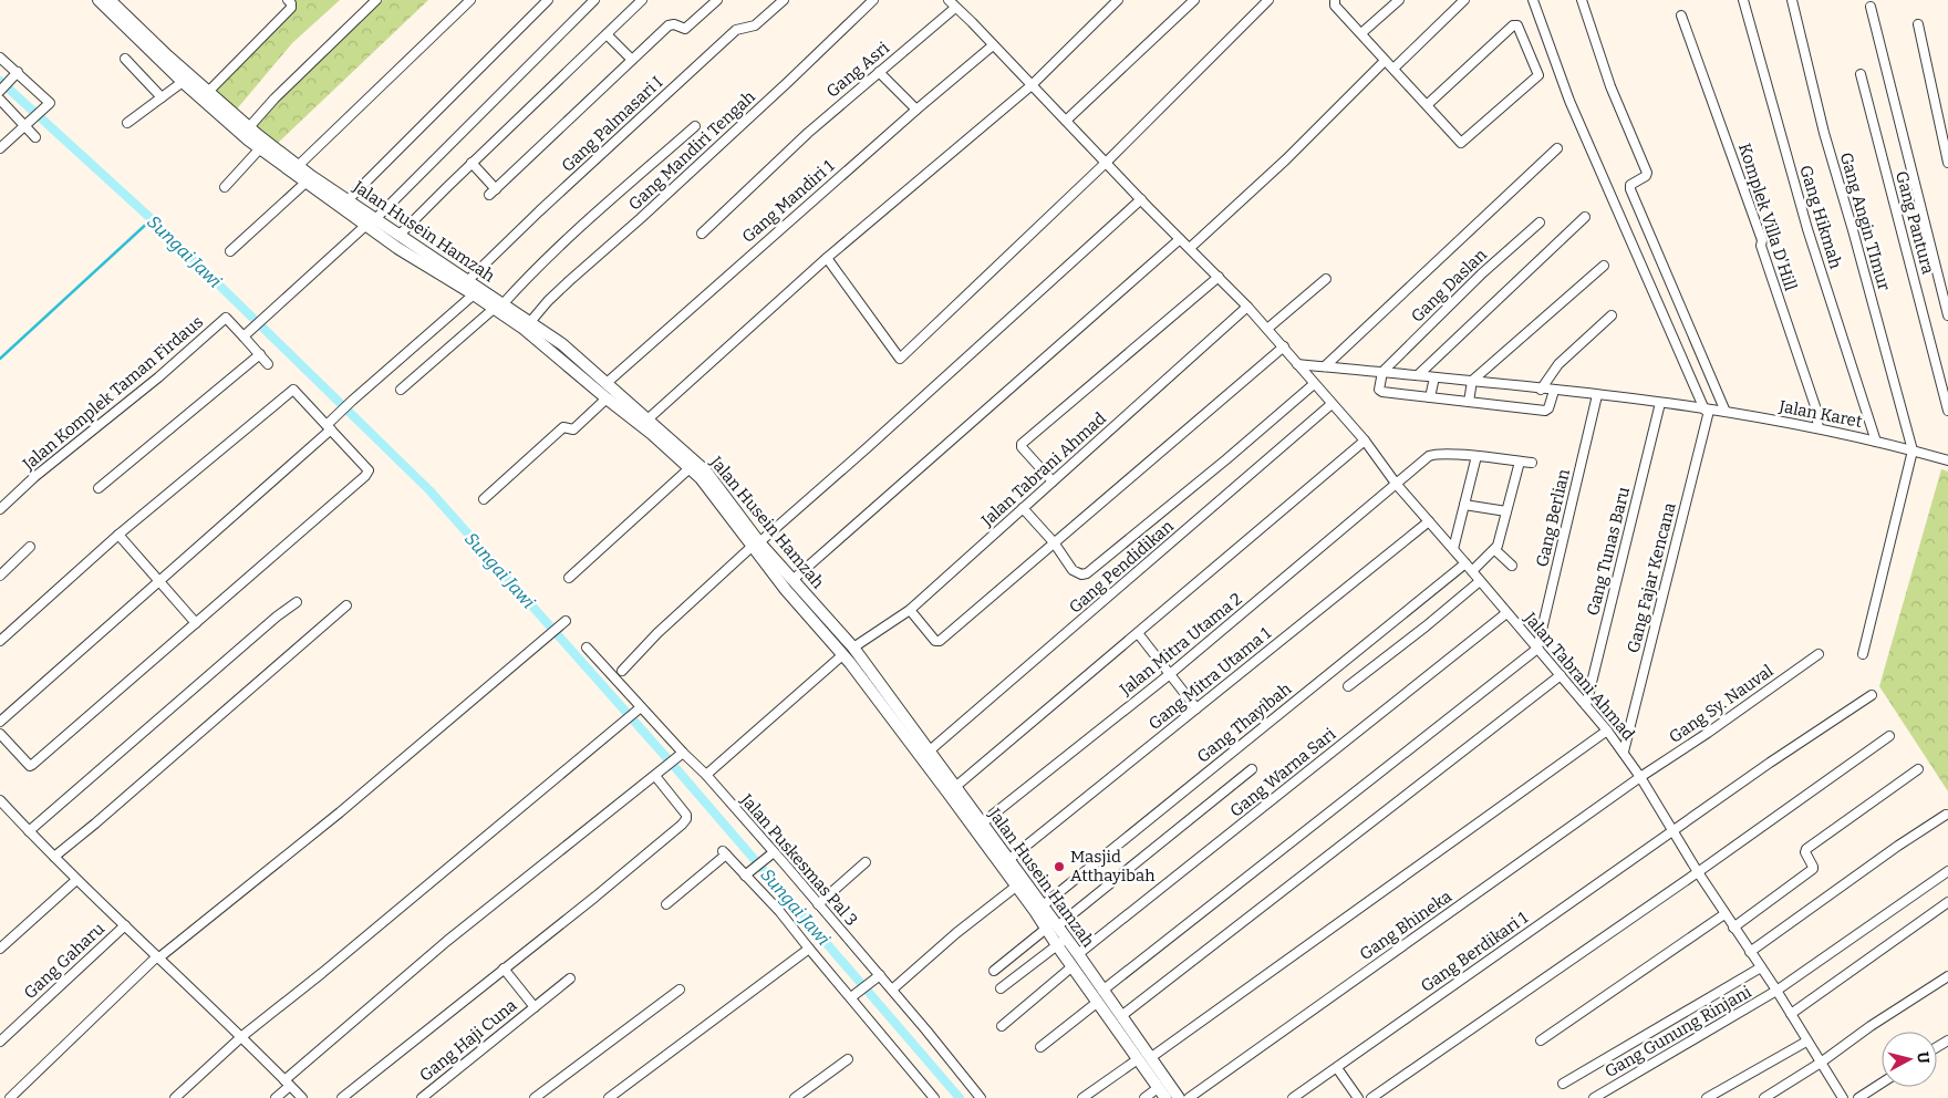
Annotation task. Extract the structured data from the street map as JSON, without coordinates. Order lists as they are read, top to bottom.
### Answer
{
  "streets": {
    "street": [
      "Gang Asri",
      "Gang Palmasari I",
      "Gang Mandiri Tengah",
      "Gang Mandiri 1",
      "Komplek Villa D'Hill",
      "Gang Hikmah",
      "Gang Angin TImur",
      "Gang Pantura",
      "Jalan Husein Hamzah",
      "Gang Daslan",
      "Jalan Komplek Taman Firdaus",
      "Jalan Karet",
      "Jalan Tabrani Ahmad",
      "Gang Berlian",
      "Gang Tunas Baru",
      "Gang Pendidikan",
      "Gang Fajar Kencana",
      "Jalan Mitra Utama 2",
      "Gang Mitra Utama 1",
      "Gang Sy. Nauval",
      "Gang Thayibah",
      "Gang Warna Sari",
      "Jalan Puskesmas Pal 3",
      "Gang Bhineka",
      "Gang Berdikari 1",
      "Gang Gaharu",
      "Gang Gunung Rinjani",
      "Gang Haji Cuna"
    ]
  },
  "crossings": [
    ["Gang Asri", "Jalan Tabrani Ahmad"],
    ["Gang Palmasari I", "Jalan Husein Hamzah"],
    ["Gang Mandiri Tengah", "Jalan Husein Hamzah"],
    ["Gang Mandiri 1", "Jalan Husein Hamzah"],
    ["Gang Mandiri 1", "Jalan Tabrani Ahmad"],
    ["Komplek Villa D'Hill", "Jalan Karet"],
    ["Gang Hikmah", "Jalan Karet"],
    ["Gang Angin TImur", "Jalan Karet"],
    ["Jalan Husein Hamzah", "Jalan Tabrani Ahmad"],
    ["Jalan Husein Hamzah", "Gang Pendidikan"],
    ["Jalan Husein Hamzah", "Jalan Mitra Utama 2"],
    ["Jalan Husein Hamzah", "Gang Mitra Utama 1"],
    ["Jalan Husein Hamzah", "Gang Thayibah"],
    ["Jalan Husein Hamzah", "Gang Warna Sari"],
    ["Gang Daslan", "Jalan Karet"],
    ["Jalan Karet", "Jalan Tabrani Ahmad"],
    ["Jalan Karet", "Gang Berlian"],
    ["Jalan Karet", "Gang Tunas Baru"],
    ["Jalan Karet", "Gang Fajar Kencana"],
    ["Jalan Tabrani Ahmad", "Gang Berlian"],
    ["Jalan Tabrani Ahmad", "Gang Tunas Baru"],
    ["Jalan Tabrani Ahmad", "Gang Pendidikan"],
    ["Jalan Tabrani Ahmad", "Gang Fajar Kencana"],
    ["Jalan Tabrani Ahmad", "Jalan Mitra Utama 2"],
    ["Jalan Tabrani Ahmad", "Gang Mitra Utama 1"],
    ["Jalan Tabrani Ahmad", "Gang Sy. Nauval"],
    ["Jalan Tabrani Ahmad", "Gang Thayibah"],
    ["Jalan Tabrani Ahmad", "Gang Warna Sari"],
    ["Jalan Tabrani Ahmad", "Gang Bhineka"],
    ["Jalan Tabrani Ahmad", "Gang Berdikari 1"],
    ["Jalan Tabrani Ahmad", "Gang Gunung Rinjani"],
    ["Gang Sy. Nauval", "Gang Bhineka"]
  ],
  "water": ["Sungai Jawi"],
  "places": ["Masjid Atthayibah"],
  "north": "right"
}
